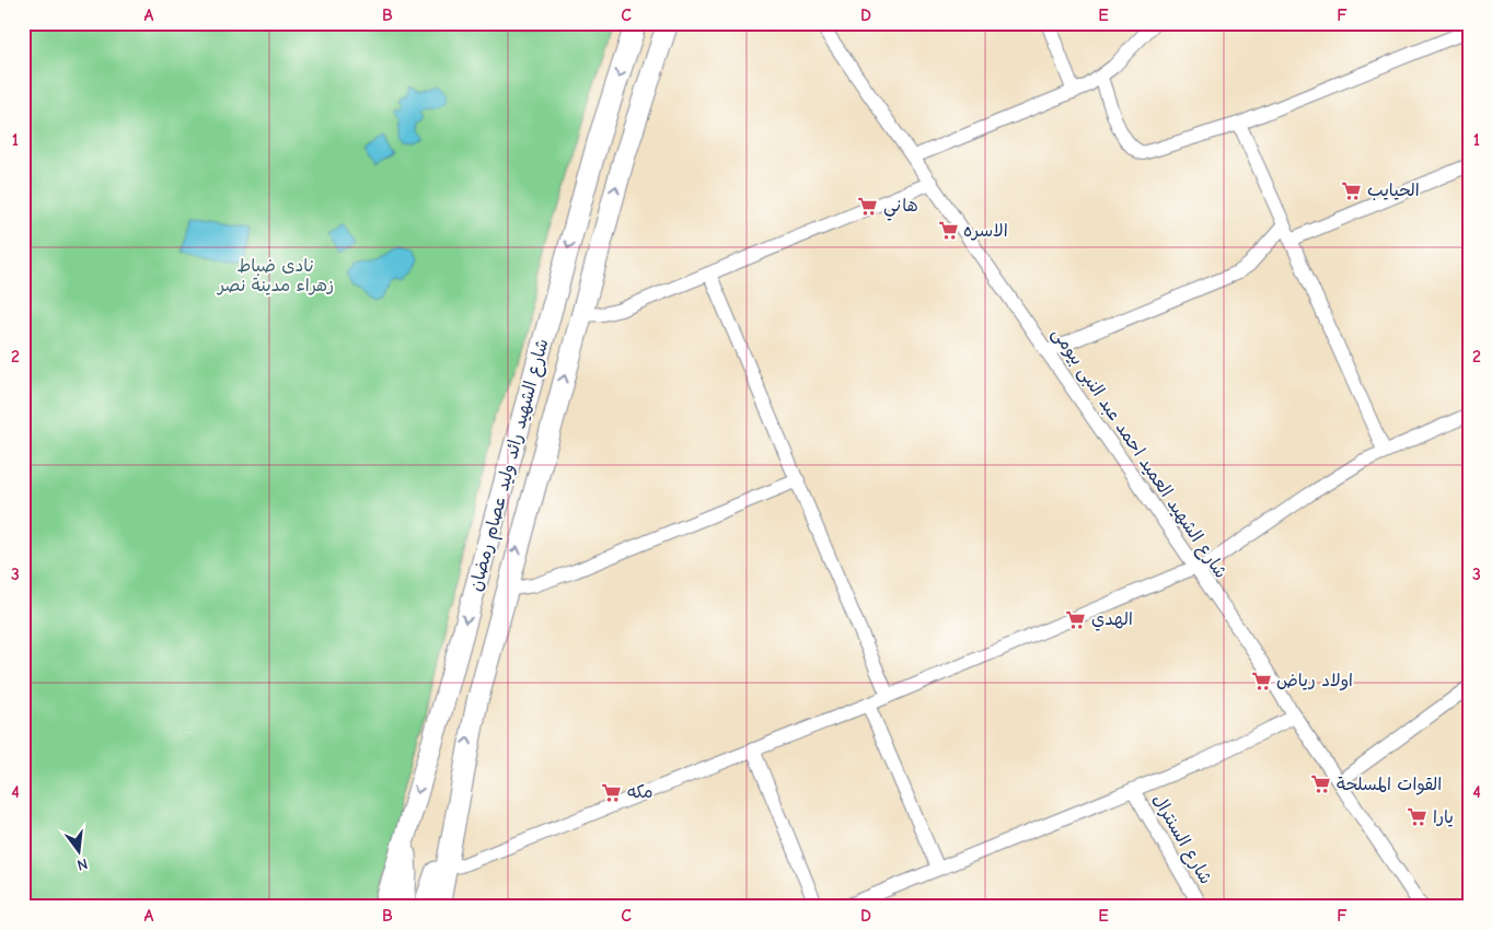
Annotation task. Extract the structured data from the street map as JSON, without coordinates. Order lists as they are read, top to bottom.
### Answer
{
  "streets": {
    "street": ["شارع الشهيد العميد احمد عبد النبى بيومى", "شارع الشهيد رائد وليد عصام رمضان", "شارع السنترال"]
  },
  "parks": ["نادى ضباط زهراء مدينة نصر"],
  "places": {
    "supermarket": [
      "الحيايب",
      "هاني",
      "الاسره",
      "الهدي",
      "اولاد رياض",
      "القوات المسلحة",
      "مكه",
      "يارا"
    ]
  },
  "north": "bottom",
  "grid": {
    "columns": [
      "A",
      "B",
      "C",
      "D",
      "E",
      "F"
    ],
    "rows": [
      "1",
      "2",
      "3",
      "4"
    ]
  }
}
